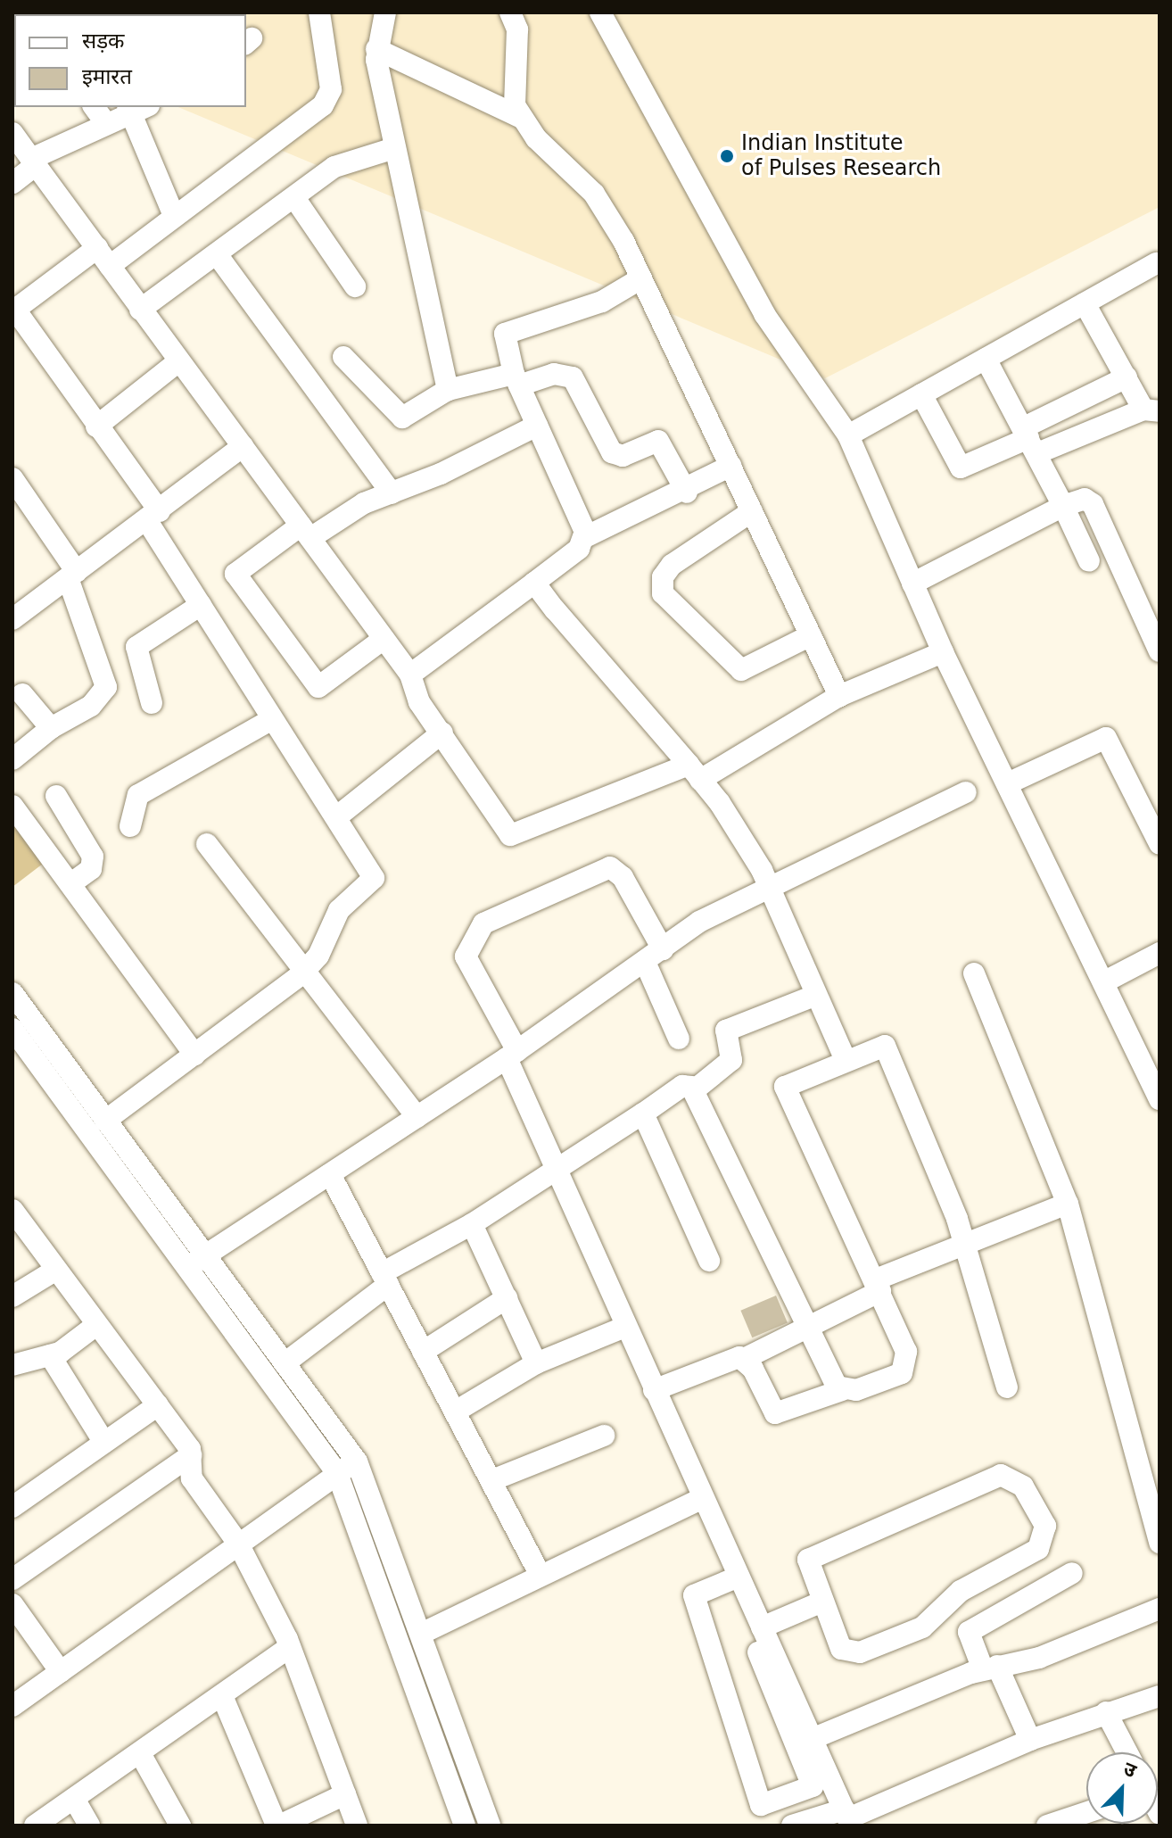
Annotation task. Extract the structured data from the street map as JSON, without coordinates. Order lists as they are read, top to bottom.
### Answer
{
  "places": ["Indian Institute of Pulses Research"],
  "legend": ["सड़क", "इमारत"],
  "north": "top right"
}
